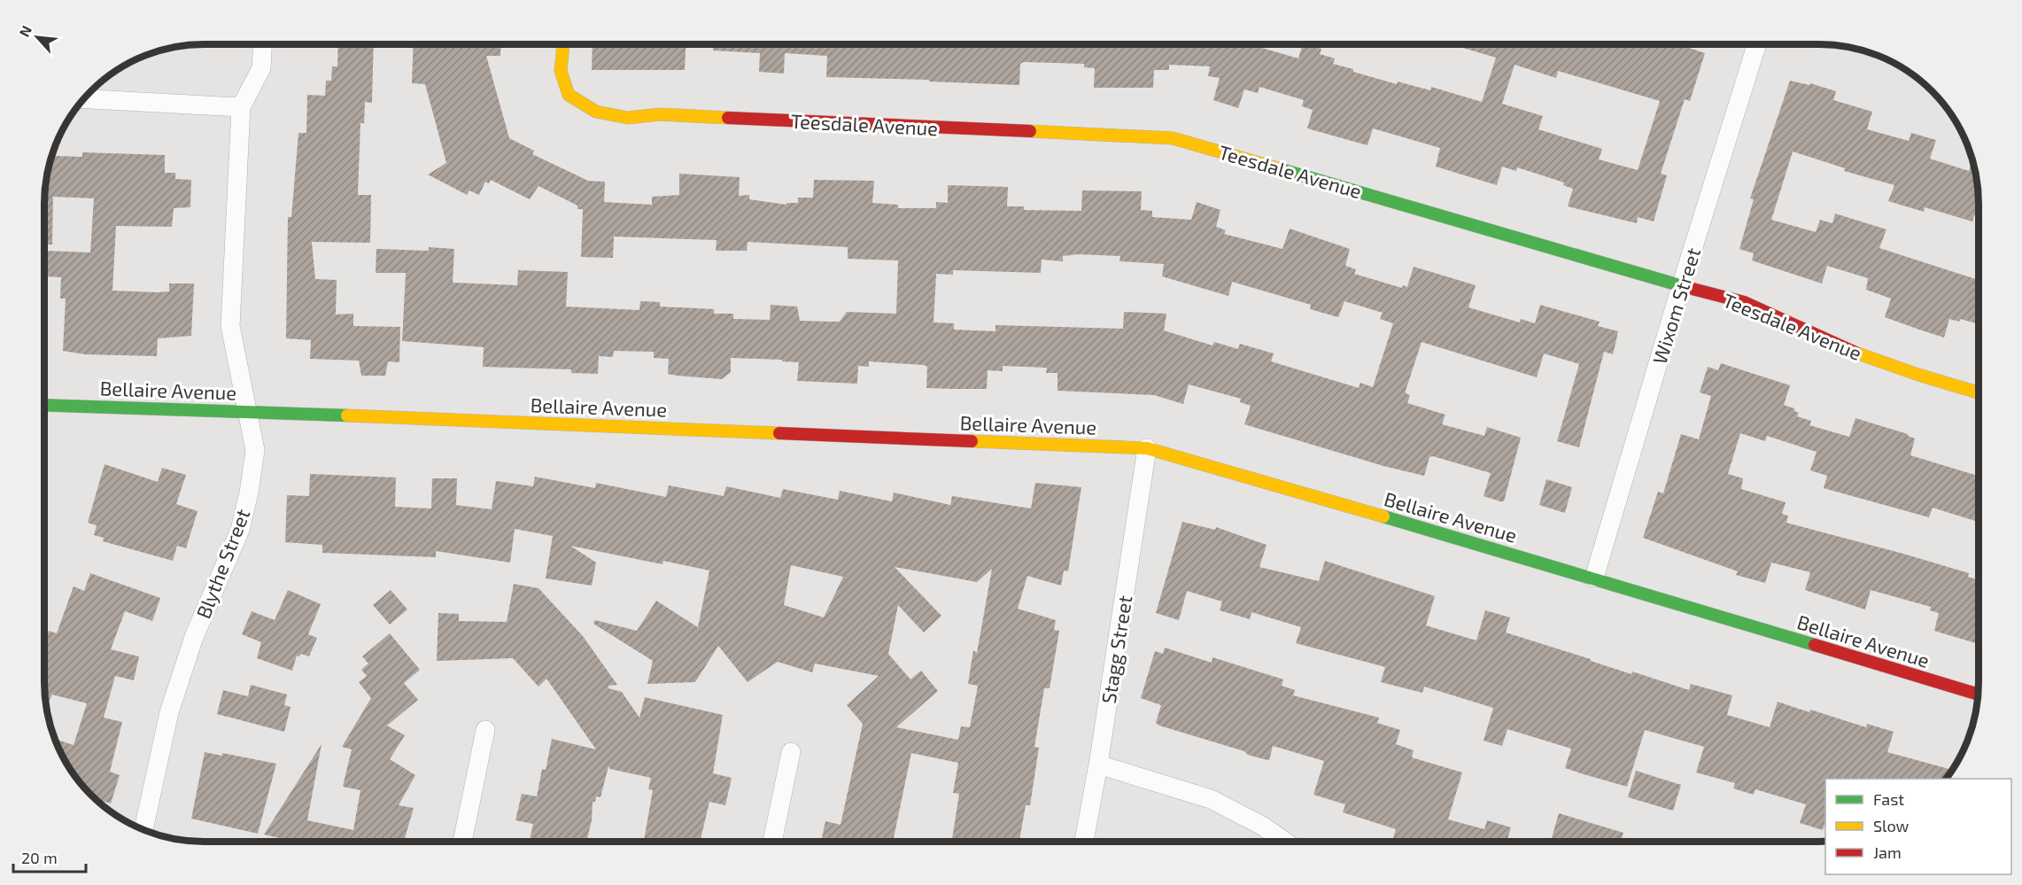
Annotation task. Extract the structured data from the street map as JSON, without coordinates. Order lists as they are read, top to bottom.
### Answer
{
  "streets": {
    "street": [
      "Teesdale Avenue",
      "Wixom Street",
      "Bellaire Avenue",
      "Blythe Street",
      "Stagg Street"
    ]
  },
  "crossings": [
    ["Teesdale Avenue", "Wixom Street"],
    ["Wixom Street", "Bellaire Avenue"],
    ["Bellaire Avenue", "Blythe Street"],
    ["Bellaire Avenue", "Stagg Street"]
  ],
  "legend": ["Fast", "Slow", "Jam"],
  "scale_bar": "20 m",
  "north": "top left"
}
